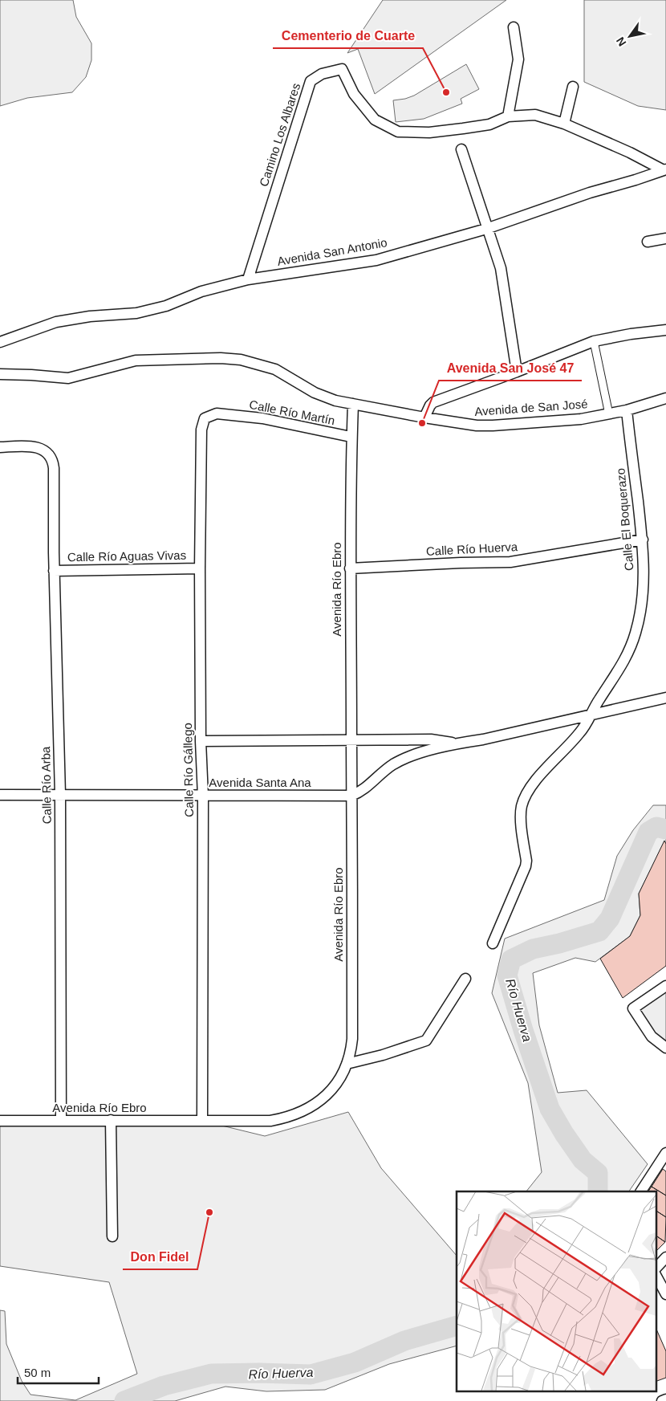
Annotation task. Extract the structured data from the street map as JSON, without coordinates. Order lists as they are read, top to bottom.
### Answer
{
  "streets": {
    "street": [
      "Camino Los Albares",
      "Avenida San Antonio",
      "Avenida de San José",
      "Calle Río Martín",
      "Calle El Boquerazo",
      "Calle Río Huerva",
      "Calle Río Aguas Vivas",
      "Avenida Río Ebro",
      "Calle Río Gállego",
      "Avenida Santa Ana",
      "Calle Río Arba"
    ]
  },
  "crossings": [
    ["Camino Los Albares", "Avenida San Antonio"],
    ["Avenida de San José", "Calle El Boquerazo"],
    ["Avenida de San José", "Avenida Río Ebro"],
    ["Calle Río Martín", "Avenida Río Ebro"],
    ["Calle Río Martín", "Calle Río Gállego"],
    ["Calle El Boquerazo", "Calle Río Huerva"],
    ["Calle Río Huerva", "Avenida Río Ebro"],
    ["Calle Río Aguas Vivas", "Calle Río Gállego"],
    ["Calle Río Aguas Vivas", "Calle Río Arba"],
    ["Avenida Río Ebro", "Calle Río Gállego"],
    ["Avenida Río Ebro", "Avenida Santa Ana"],
    ["Avenida Río Ebro", "Calle Río Arba"],
    ["Calle Río Gállego", "Avenida Santa Ana"],
    ["Avenida Santa Ana", "Calle Río Arba"]
  ],
  "water": ["Río Huerva"],
  "places": ["Cementerio de Cuarte", "Avenida San José 47", "Don Fidel"],
  "scale_bar": "50 m",
  "north": "bottom left"
}
